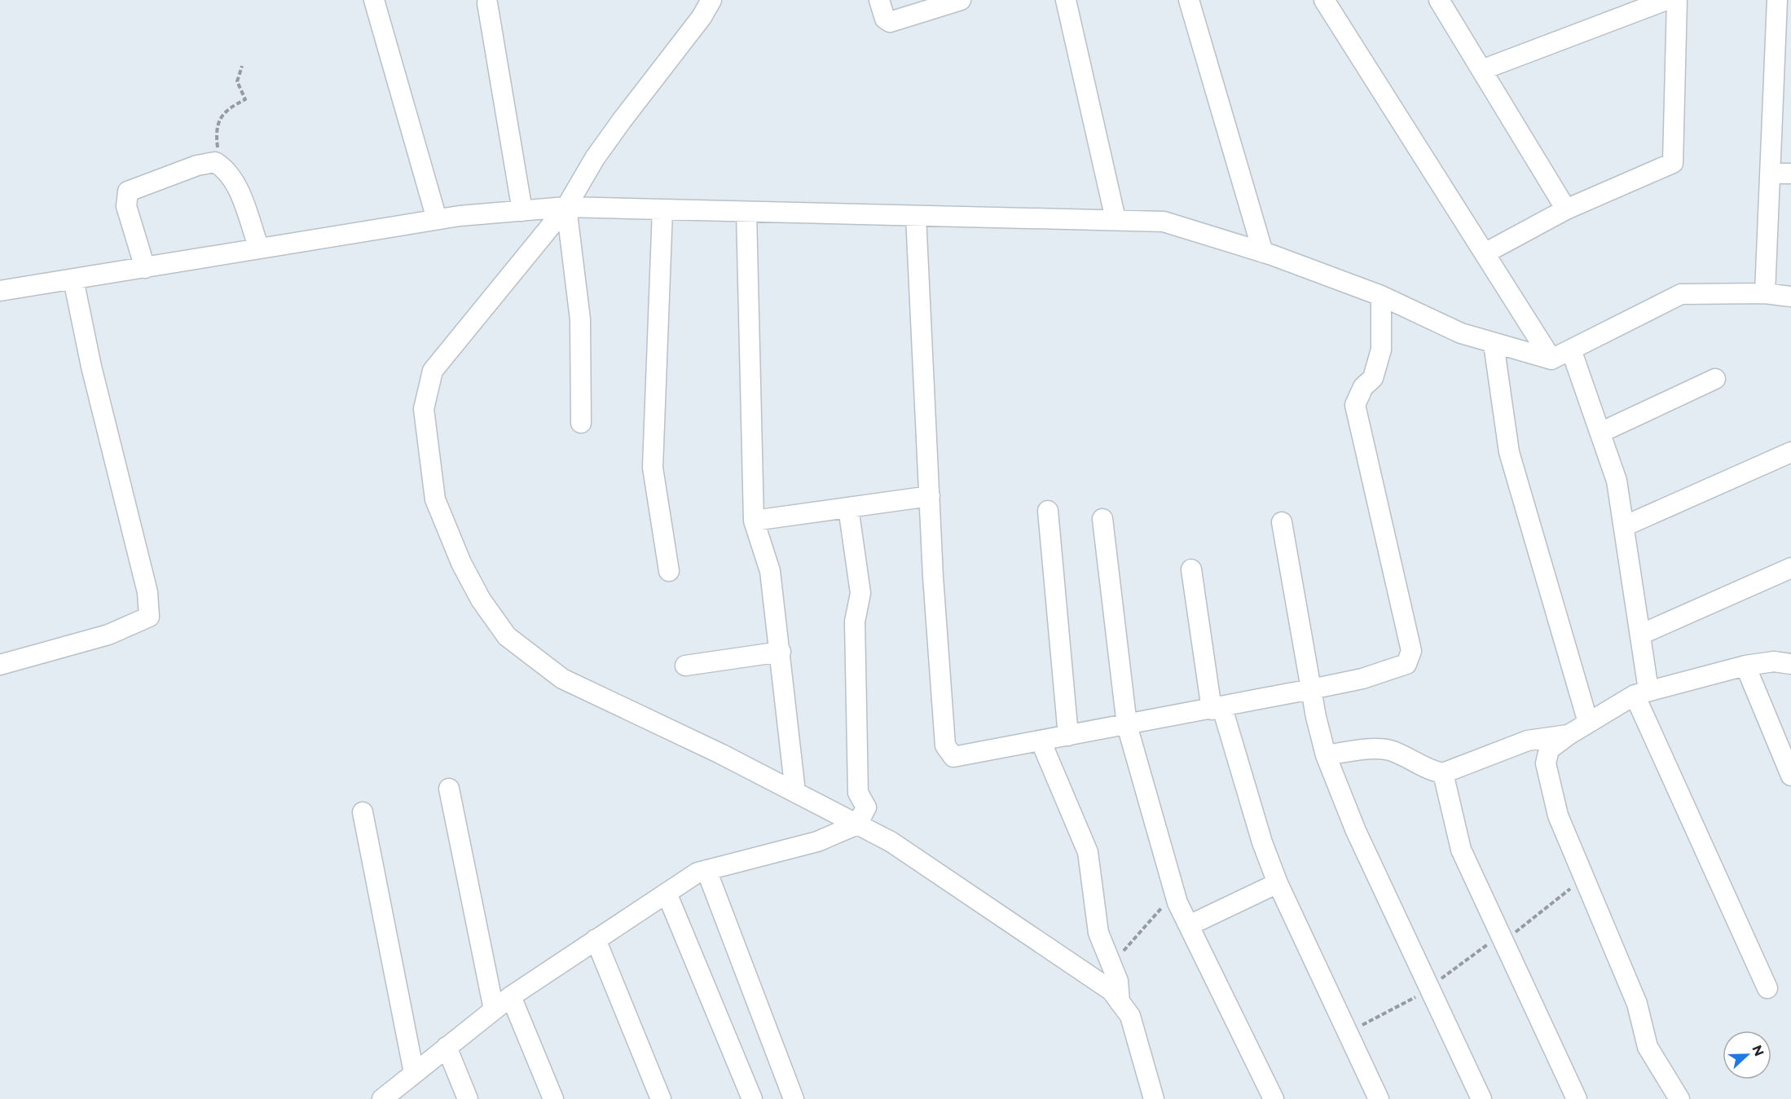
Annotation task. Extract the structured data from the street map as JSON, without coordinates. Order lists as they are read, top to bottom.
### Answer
{
  "north": "right"
}
